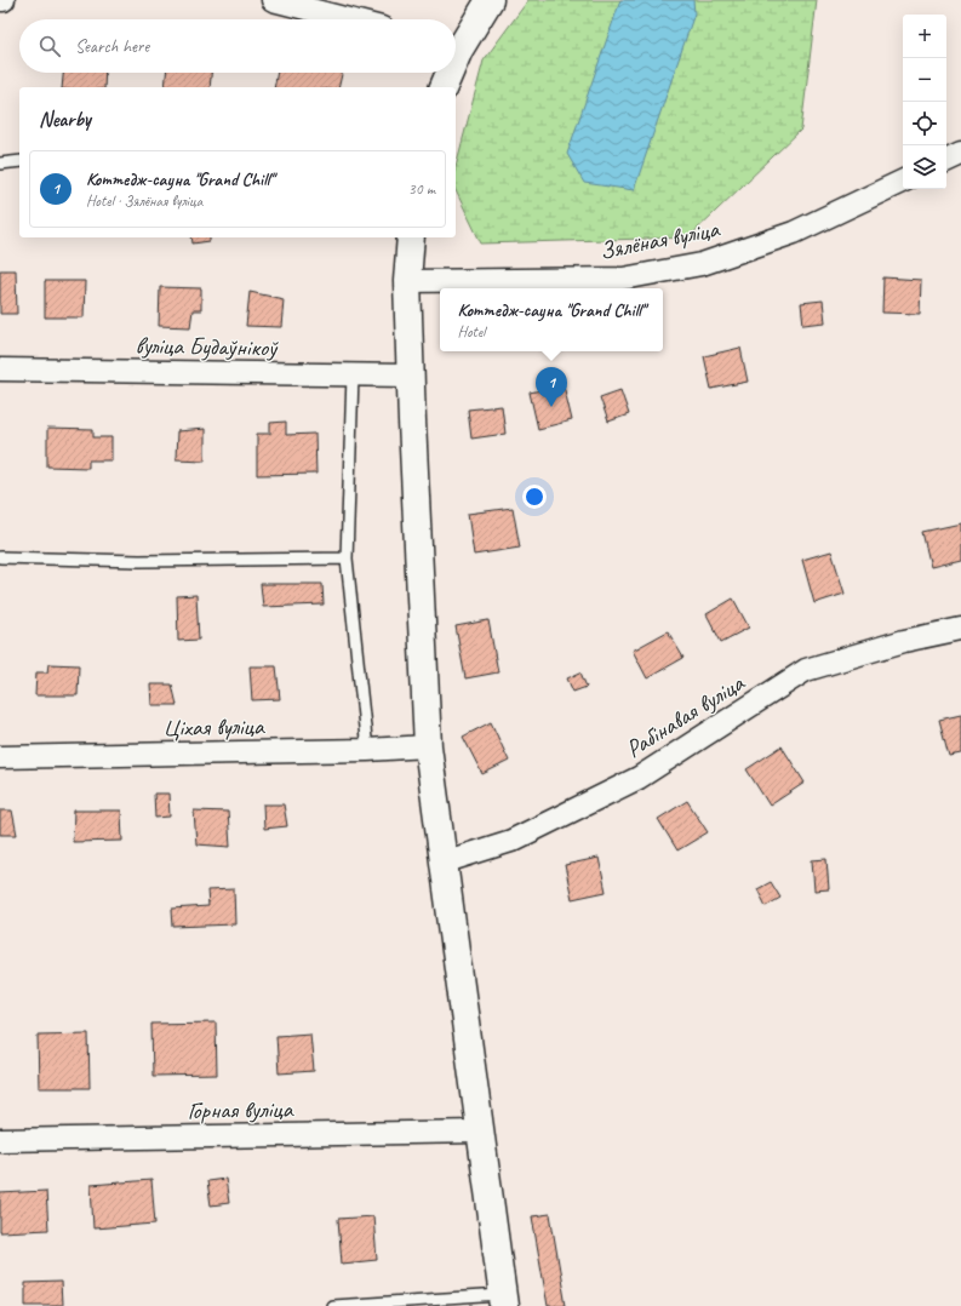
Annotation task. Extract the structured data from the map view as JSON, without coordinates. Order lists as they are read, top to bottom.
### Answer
{
  "streets": {
    "street": [
      "Зялёная вуліца",
      "вуліца Будаўнікоў",
      "Рабінавая вуліца",
      "Ціхая вуліца",
      "Горная вуліца"
    ]
  },
  "page": {
    "map_buttons": ["+", "−"],
    "search": "Search here",
    "heading": "Nearby",
    "list": [
      {
        "mark": "1",
        "name": "Коттедж-сауна \"Grand Chill\"",
        "note": "Hotel · Зялёная вуліца",
        "value": "30 m"
      }
    ],
    "popup": ["Коттедж-сауна \"Grand Chill\"", "Hotel"],
    "pins": "1"
  }
}
